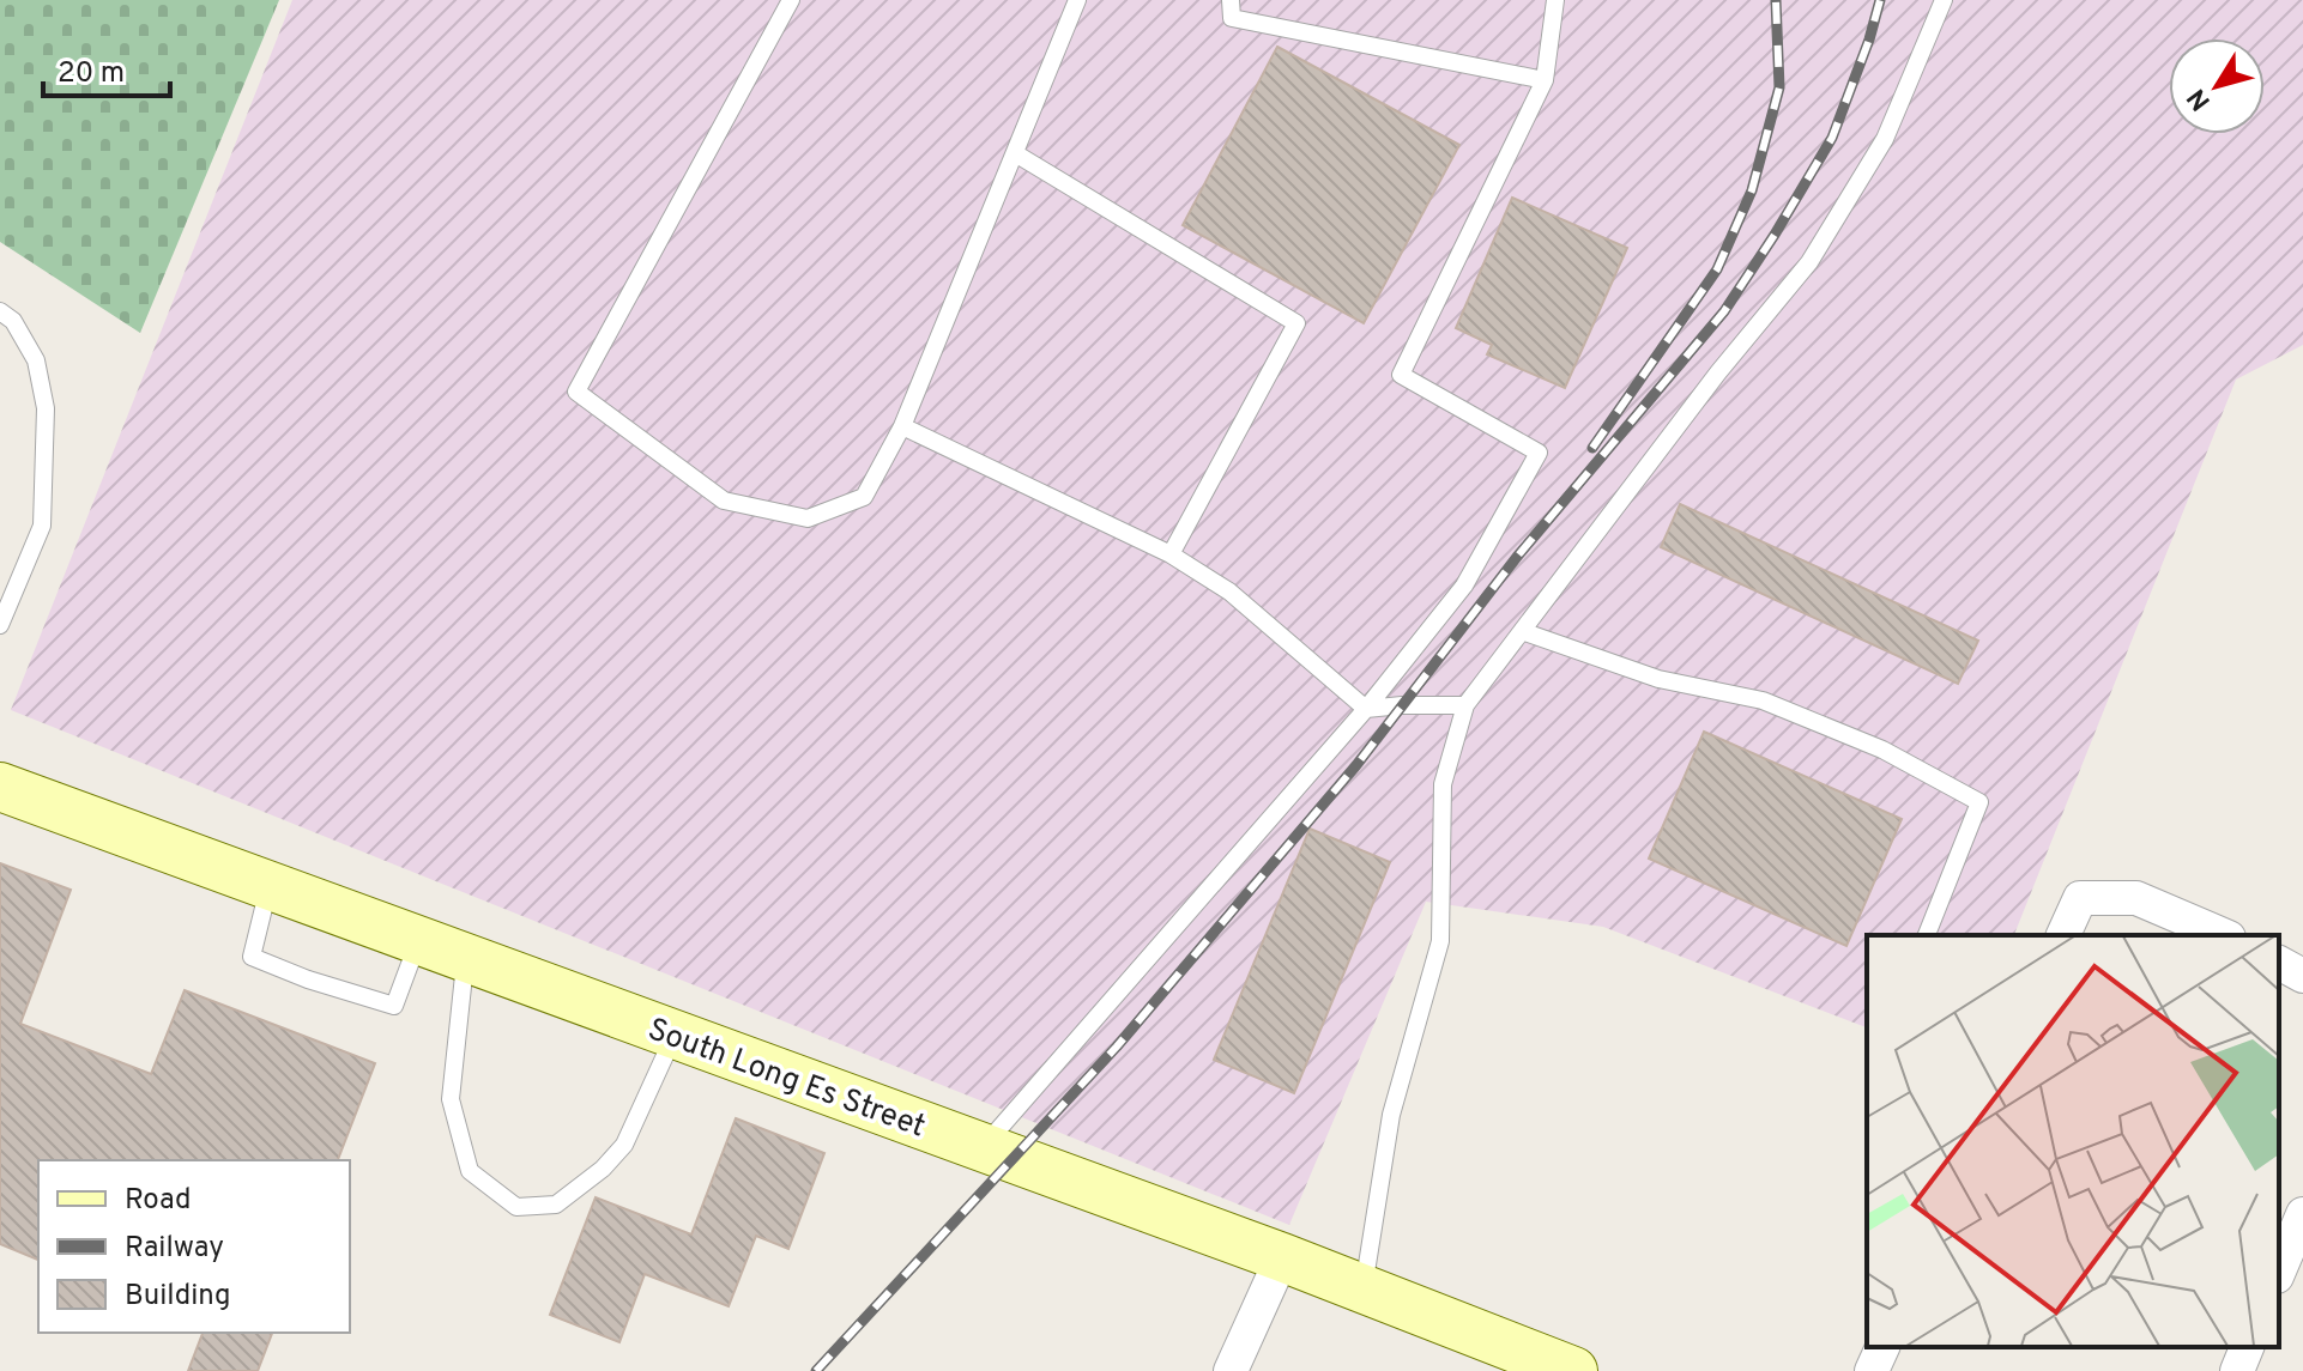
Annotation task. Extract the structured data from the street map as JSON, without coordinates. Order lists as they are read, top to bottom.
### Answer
{
  "streets": {
    "street": ["South Long Es Street"]
  },
  "legend": ["Road", "Railway", "Building"],
  "scale_bar": "20 m",
  "north": "bottom left"
}
